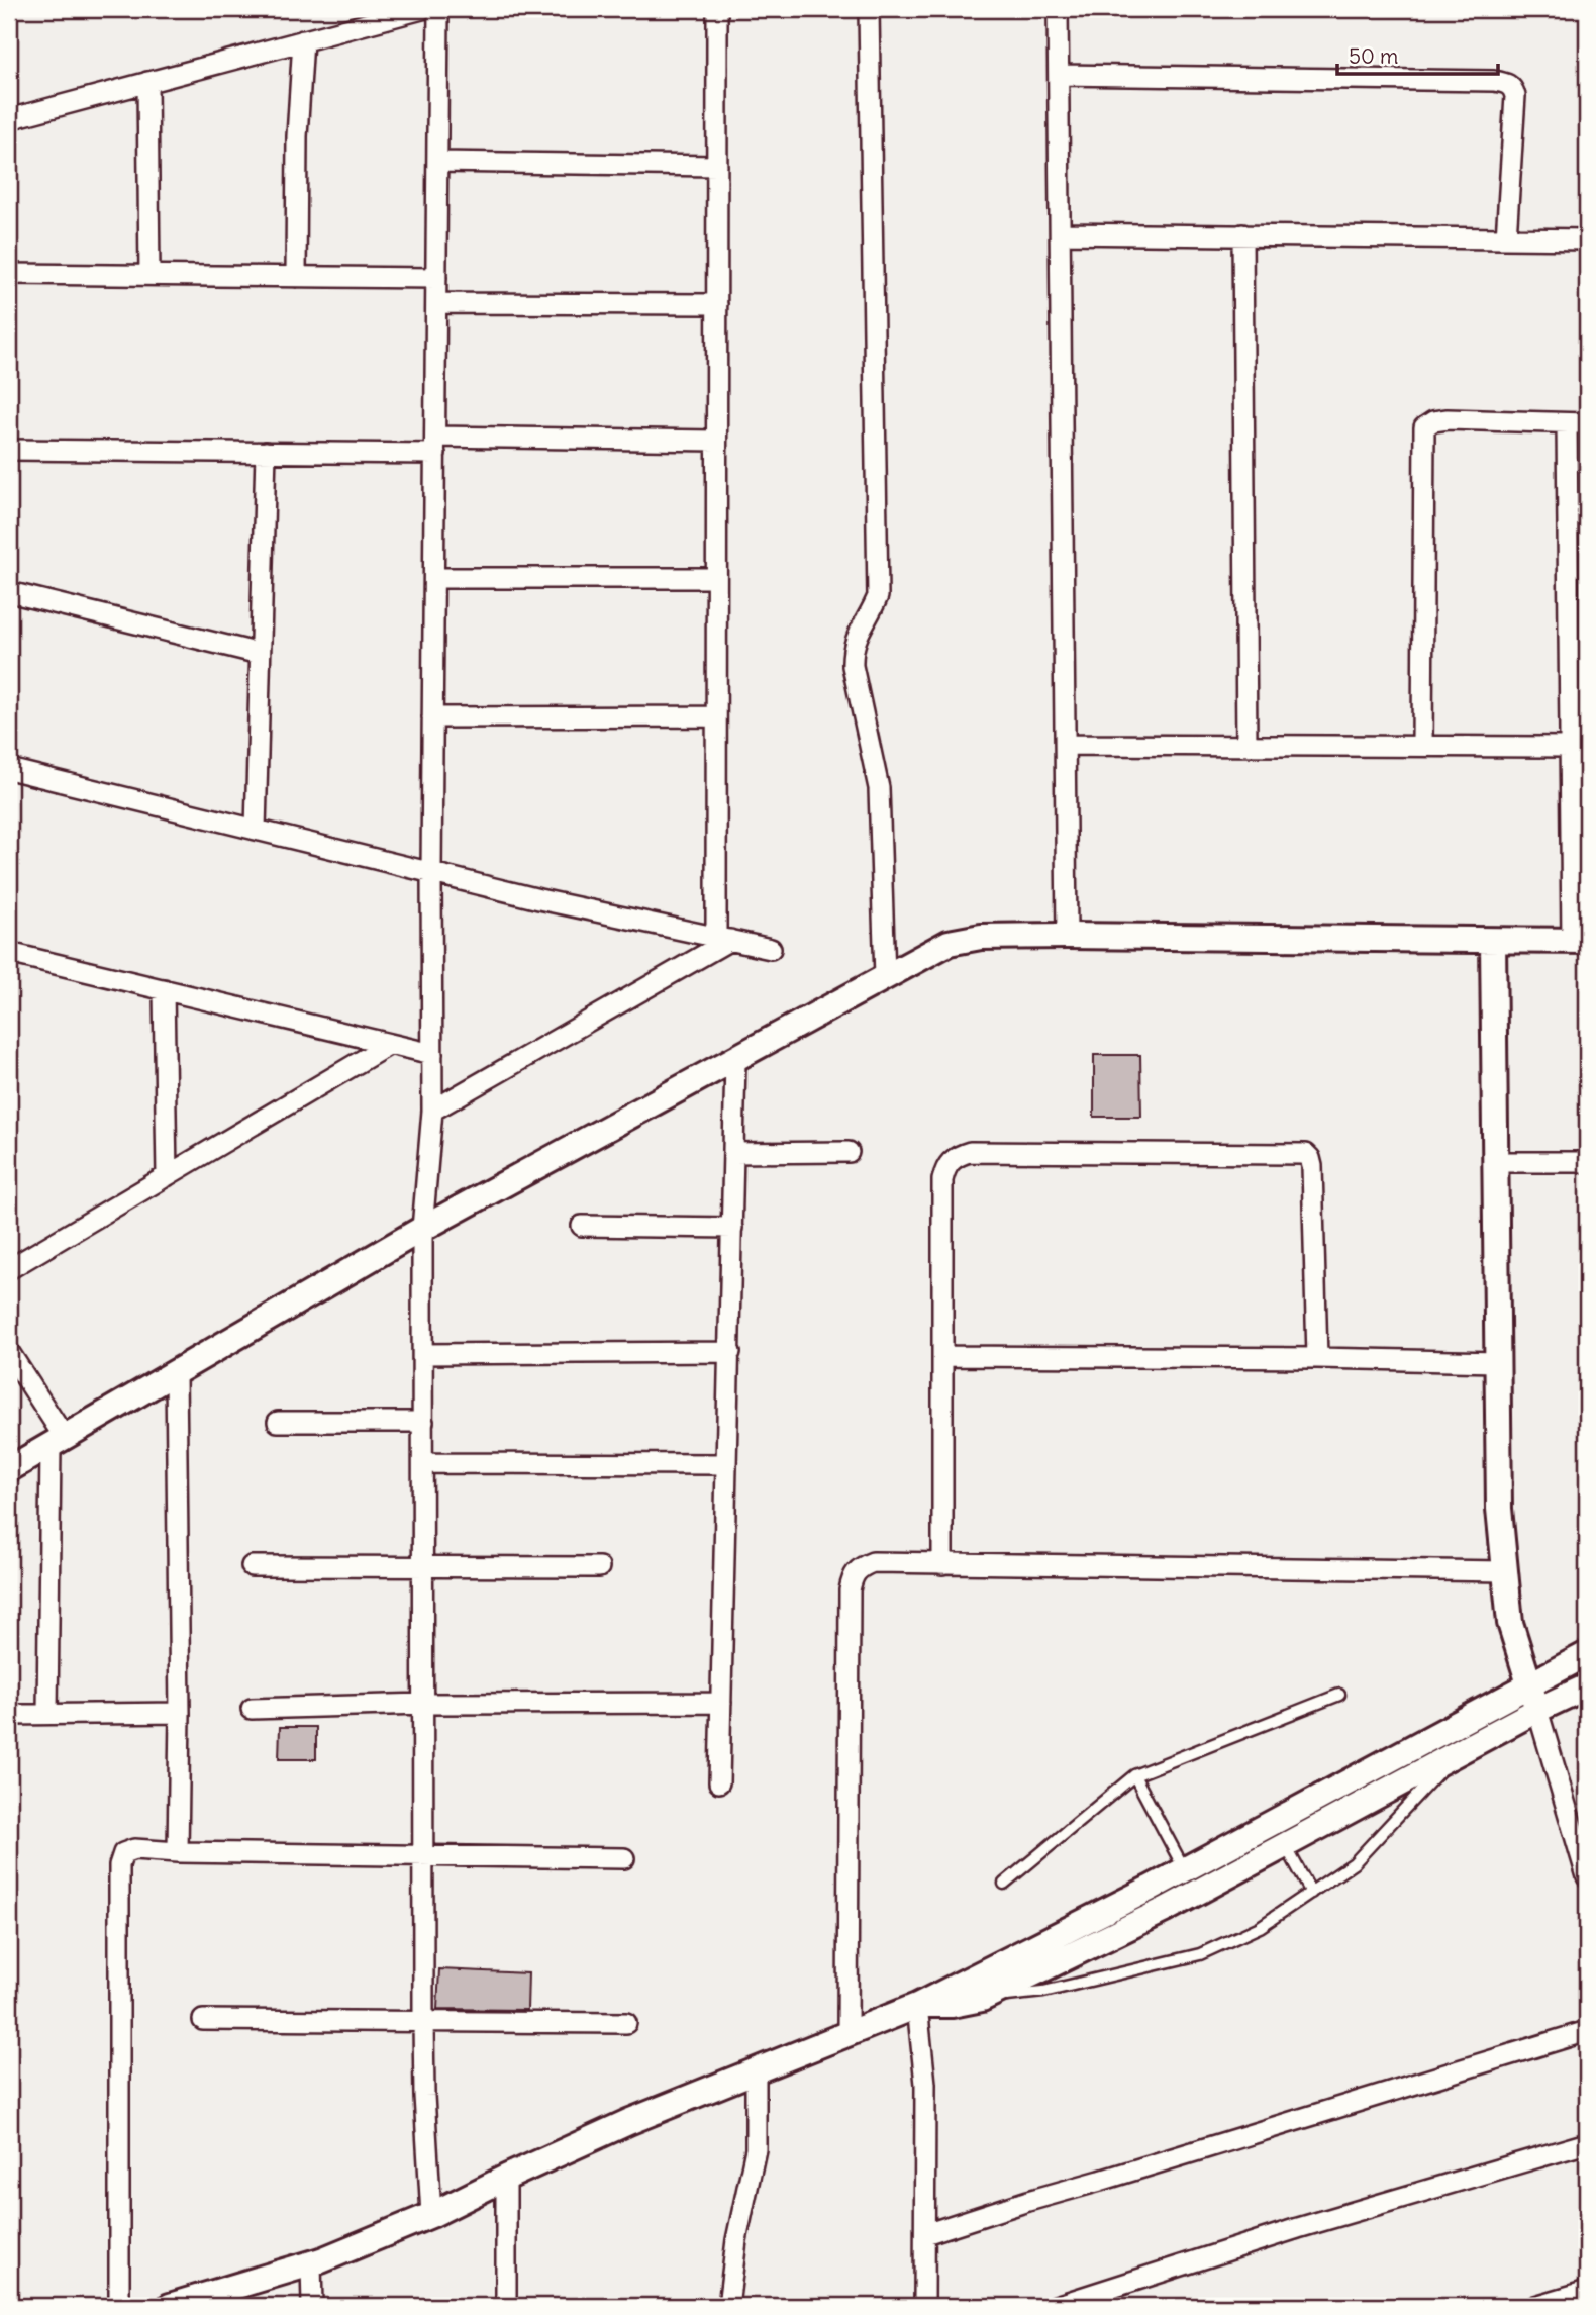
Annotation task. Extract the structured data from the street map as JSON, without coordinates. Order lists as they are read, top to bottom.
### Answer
{
  "scale_bar": "50 m"
}
